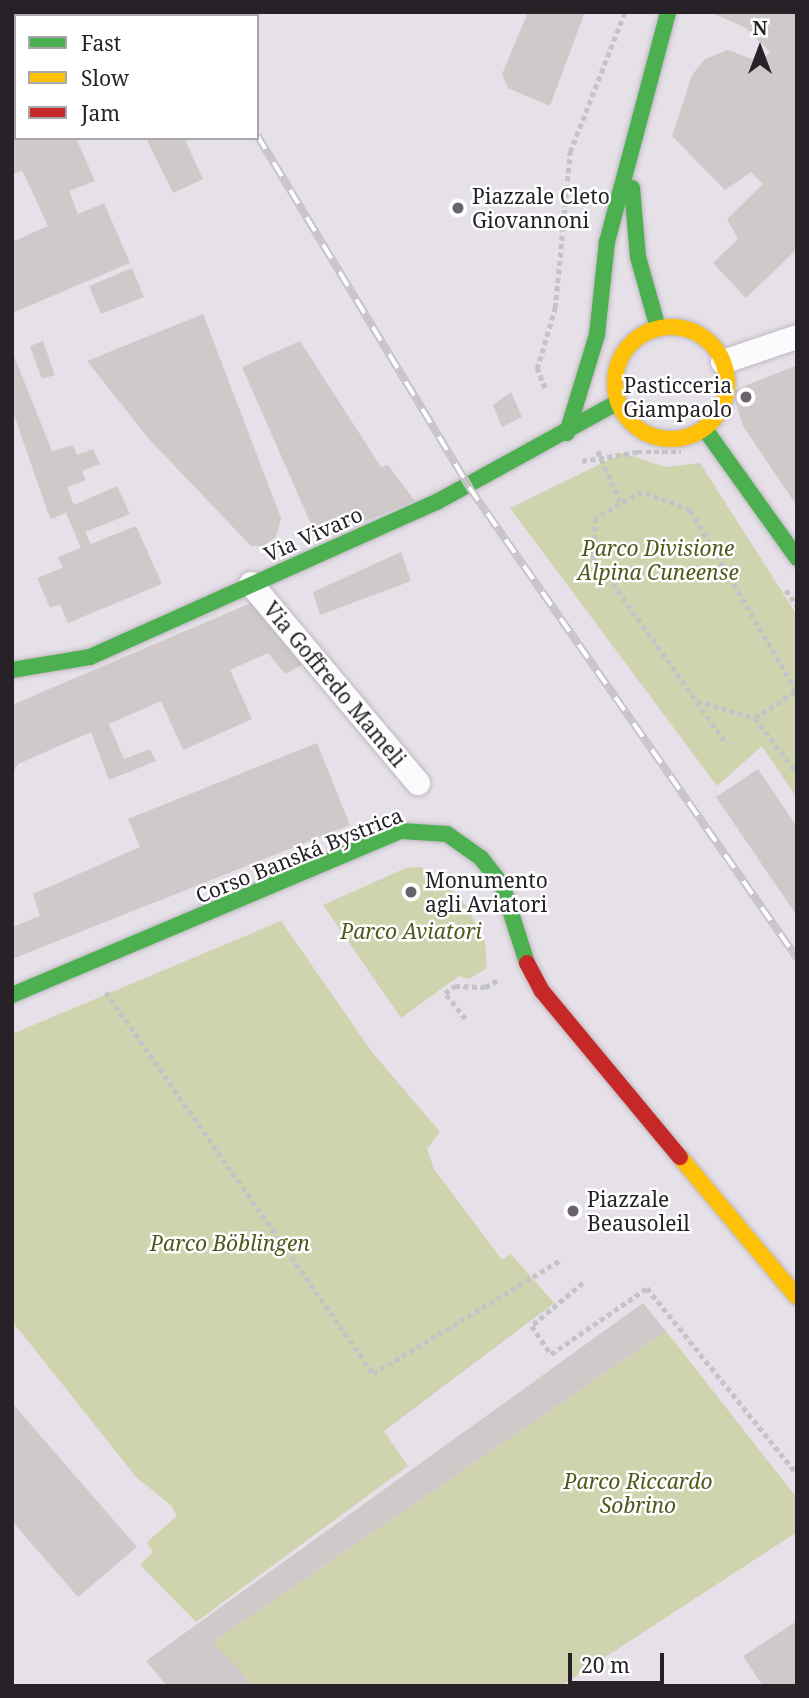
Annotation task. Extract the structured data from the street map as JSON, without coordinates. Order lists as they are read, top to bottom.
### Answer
{
  "streets": {
    "main road": ["Via Vivaro", "Corso Banská Bystrica"],
    "street": ["Via Goffredo Mameli"]
  },
  "crossings": [
    ["Via Vivaro", "Via Goffredo Mameli"]
  ],
  "parks": [
    "Parco Divisione Alpina Cuneense",
    "Parco Aviatori",
    "Parco Böblingen",
    "Parco Riccardo Sobrino"
  ],
  "places": [
    "Piazzale Cleto Giovannoni",
    "Pasticceria Giampaolo",
    "Monumento agli Aviatori",
    "Piazzale Beausoleil"
  ],
  "legend": ["Fast", "Slow", "Jam"],
  "scale_bar": "20 m",
  "north": "top"
}
